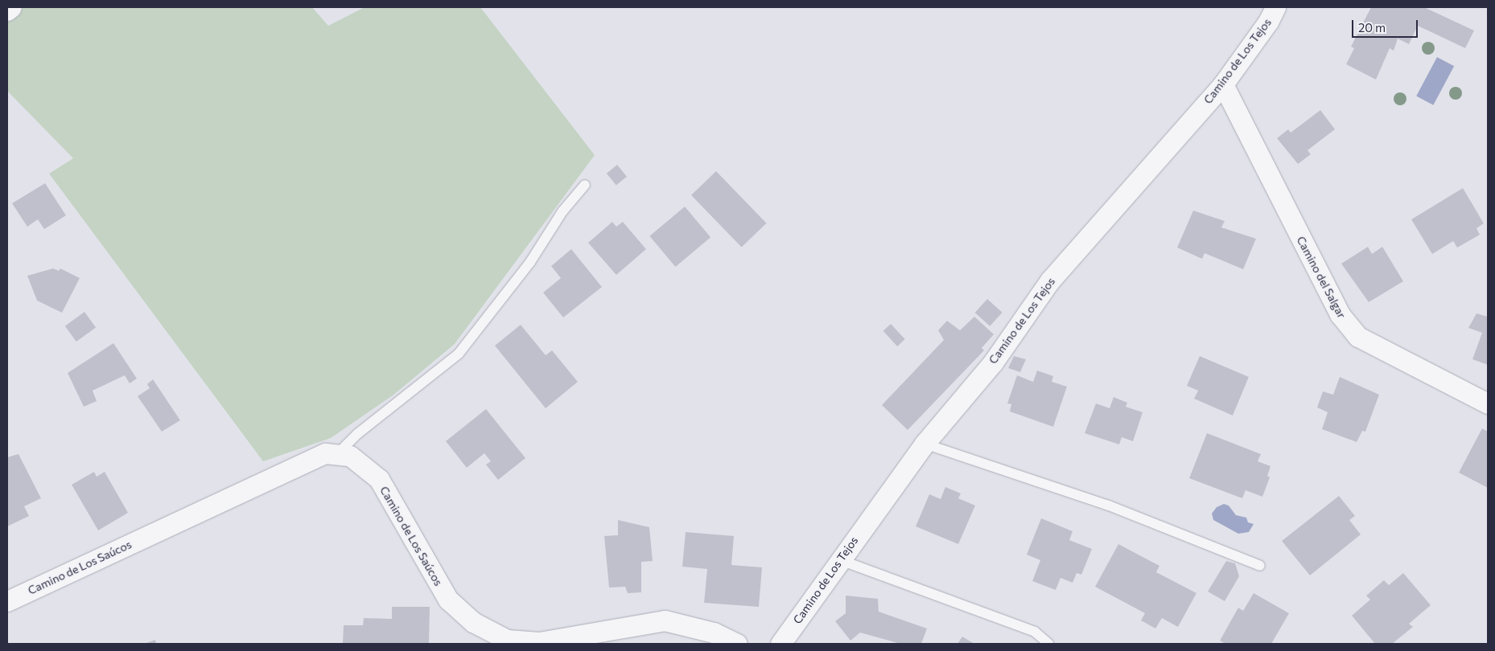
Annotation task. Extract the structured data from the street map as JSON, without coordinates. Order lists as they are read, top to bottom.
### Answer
{
  "streets": {
    "street": ["Camino de Los Tejos", "Camino del Salgar", "Camino de Los Saúcos"]
  },
  "crossings": [
    ["Camino de Los Tejos", "Camino del Salgar"]
  ],
  "scale_bar": "20 m"
}
